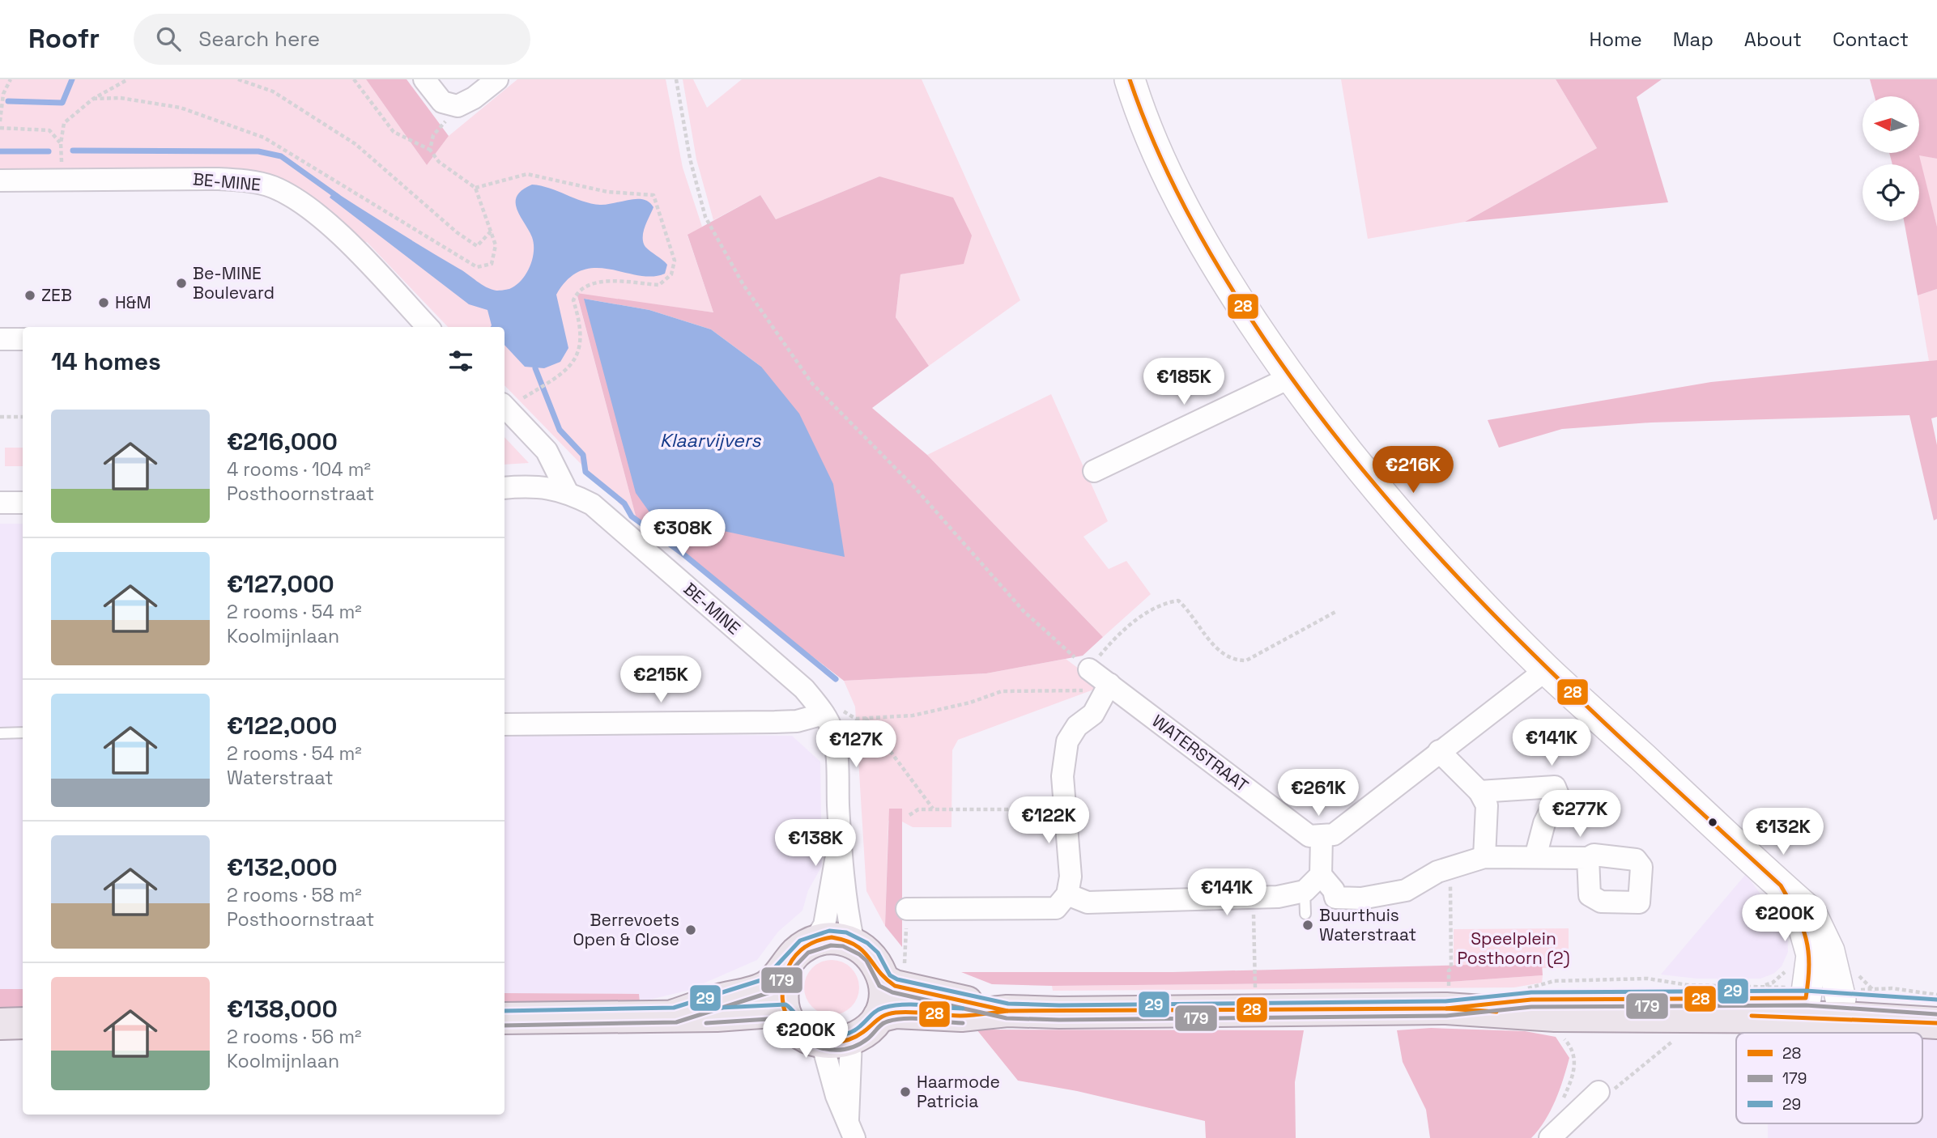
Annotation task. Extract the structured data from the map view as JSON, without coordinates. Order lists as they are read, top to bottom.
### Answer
{
  "streets": {
    "street": ["BE-MINE", "WATERSTRAAT"]
  },
  "water": ["Klaarvijvers"],
  "parks": ["Speelplein Posthoorn (2)"],
  "places": [
    "Be-MINE Boulevard",
    "ZEB",
    "H&M",
    "Buurthuis Waterstraat",
    "Berrevoets Open & Close",
    "Haarmode Patricia"
  ],
  "lines": ["transit line 28", "transit line 29", "transit line 179"],
  "legend": ["28", "179", "29"],
  "north": "left",
  "page": {
    "header": "Roofr",
    "search": "Search here",
    "nav": [
      "Home",
      "Map",
      "About",
      "Contact"
    ],
    "heading": "14 homes",
    "price": [
      "€185K",
      "€216K",
      "€308K",
      "€215K",
      "€141K",
      "€127K",
      "€261K",
      "€277K",
      "€122K",
      "€132K",
      "€138K",
      "€141K",
      "€200K",
      "€200K"
    ],
    "list": [
      {
        "name": "€216,000",
        "note": "4 rooms · 104 m² · Posthoornstraat"
      },
      {
        "name": "€127,000",
        "note": "2 rooms · 54 m² · Koolmijnlaan"
      },
      {
        "name": "€122,000",
        "note": "2 rooms · 54 m² · Waterstraat"
      },
      {
        "name": "€132,000",
        "note": "2 rooms · 58 m² · Posthoornstraat"
      },
      {
        "name": "€138,000",
        "note": "2 rooms · 56 m² · Koolmijnlaan"
      }
    ]
  }
}
